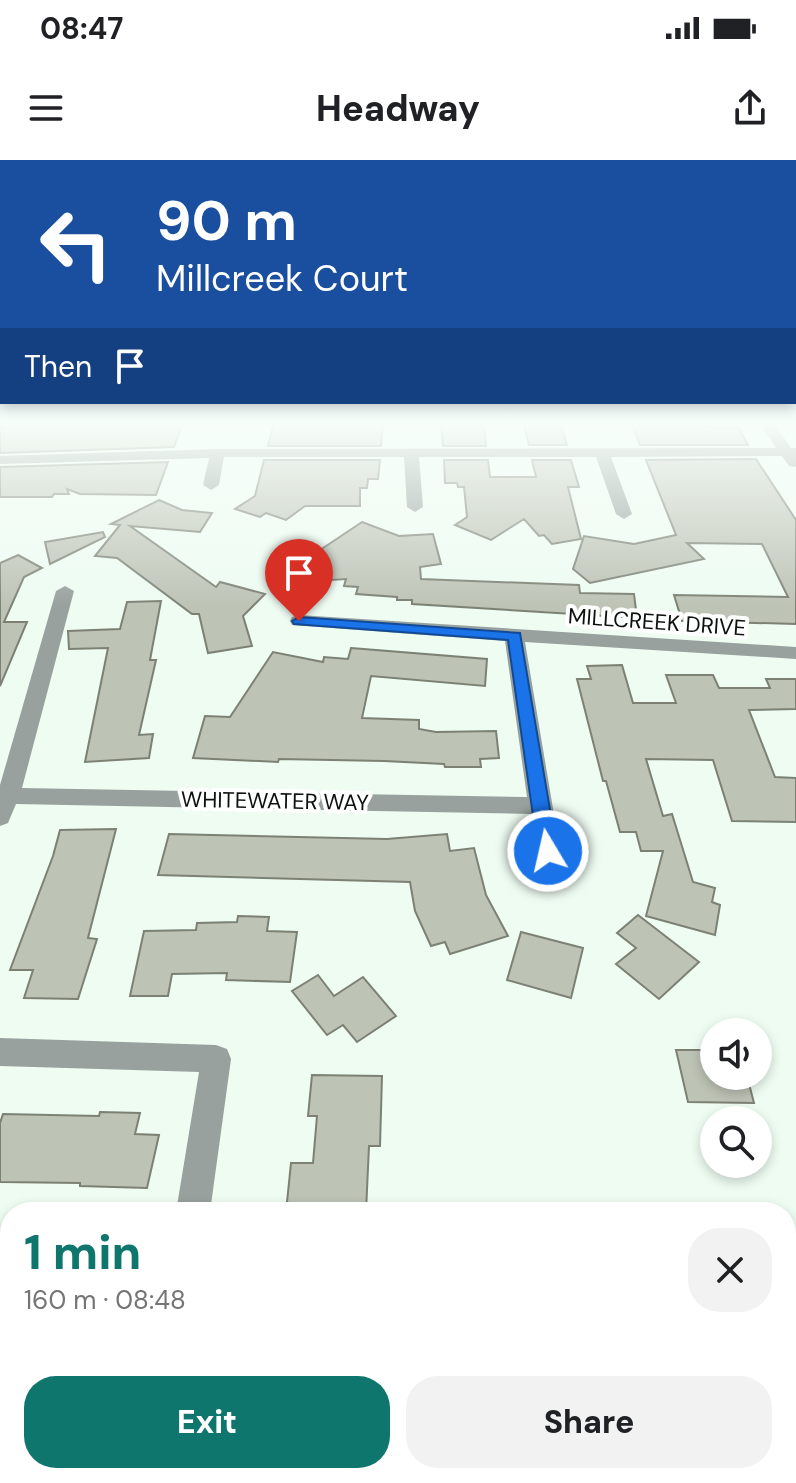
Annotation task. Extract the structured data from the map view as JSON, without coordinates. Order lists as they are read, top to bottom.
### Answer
{
  "streets": {
    "street": ["MILLCREEK DRIVE", "WHITEWATER WAY"]
  },
  "page": {
    "status": "08:47",
    "header": "Headway",
    "turn": ["90 m", "Millcreek Court"],
    "then": "Then",
    "heading": ["1 min", "160 m · 08:48"],
    "buttons": ["Exit", "Share"]
  }
}
